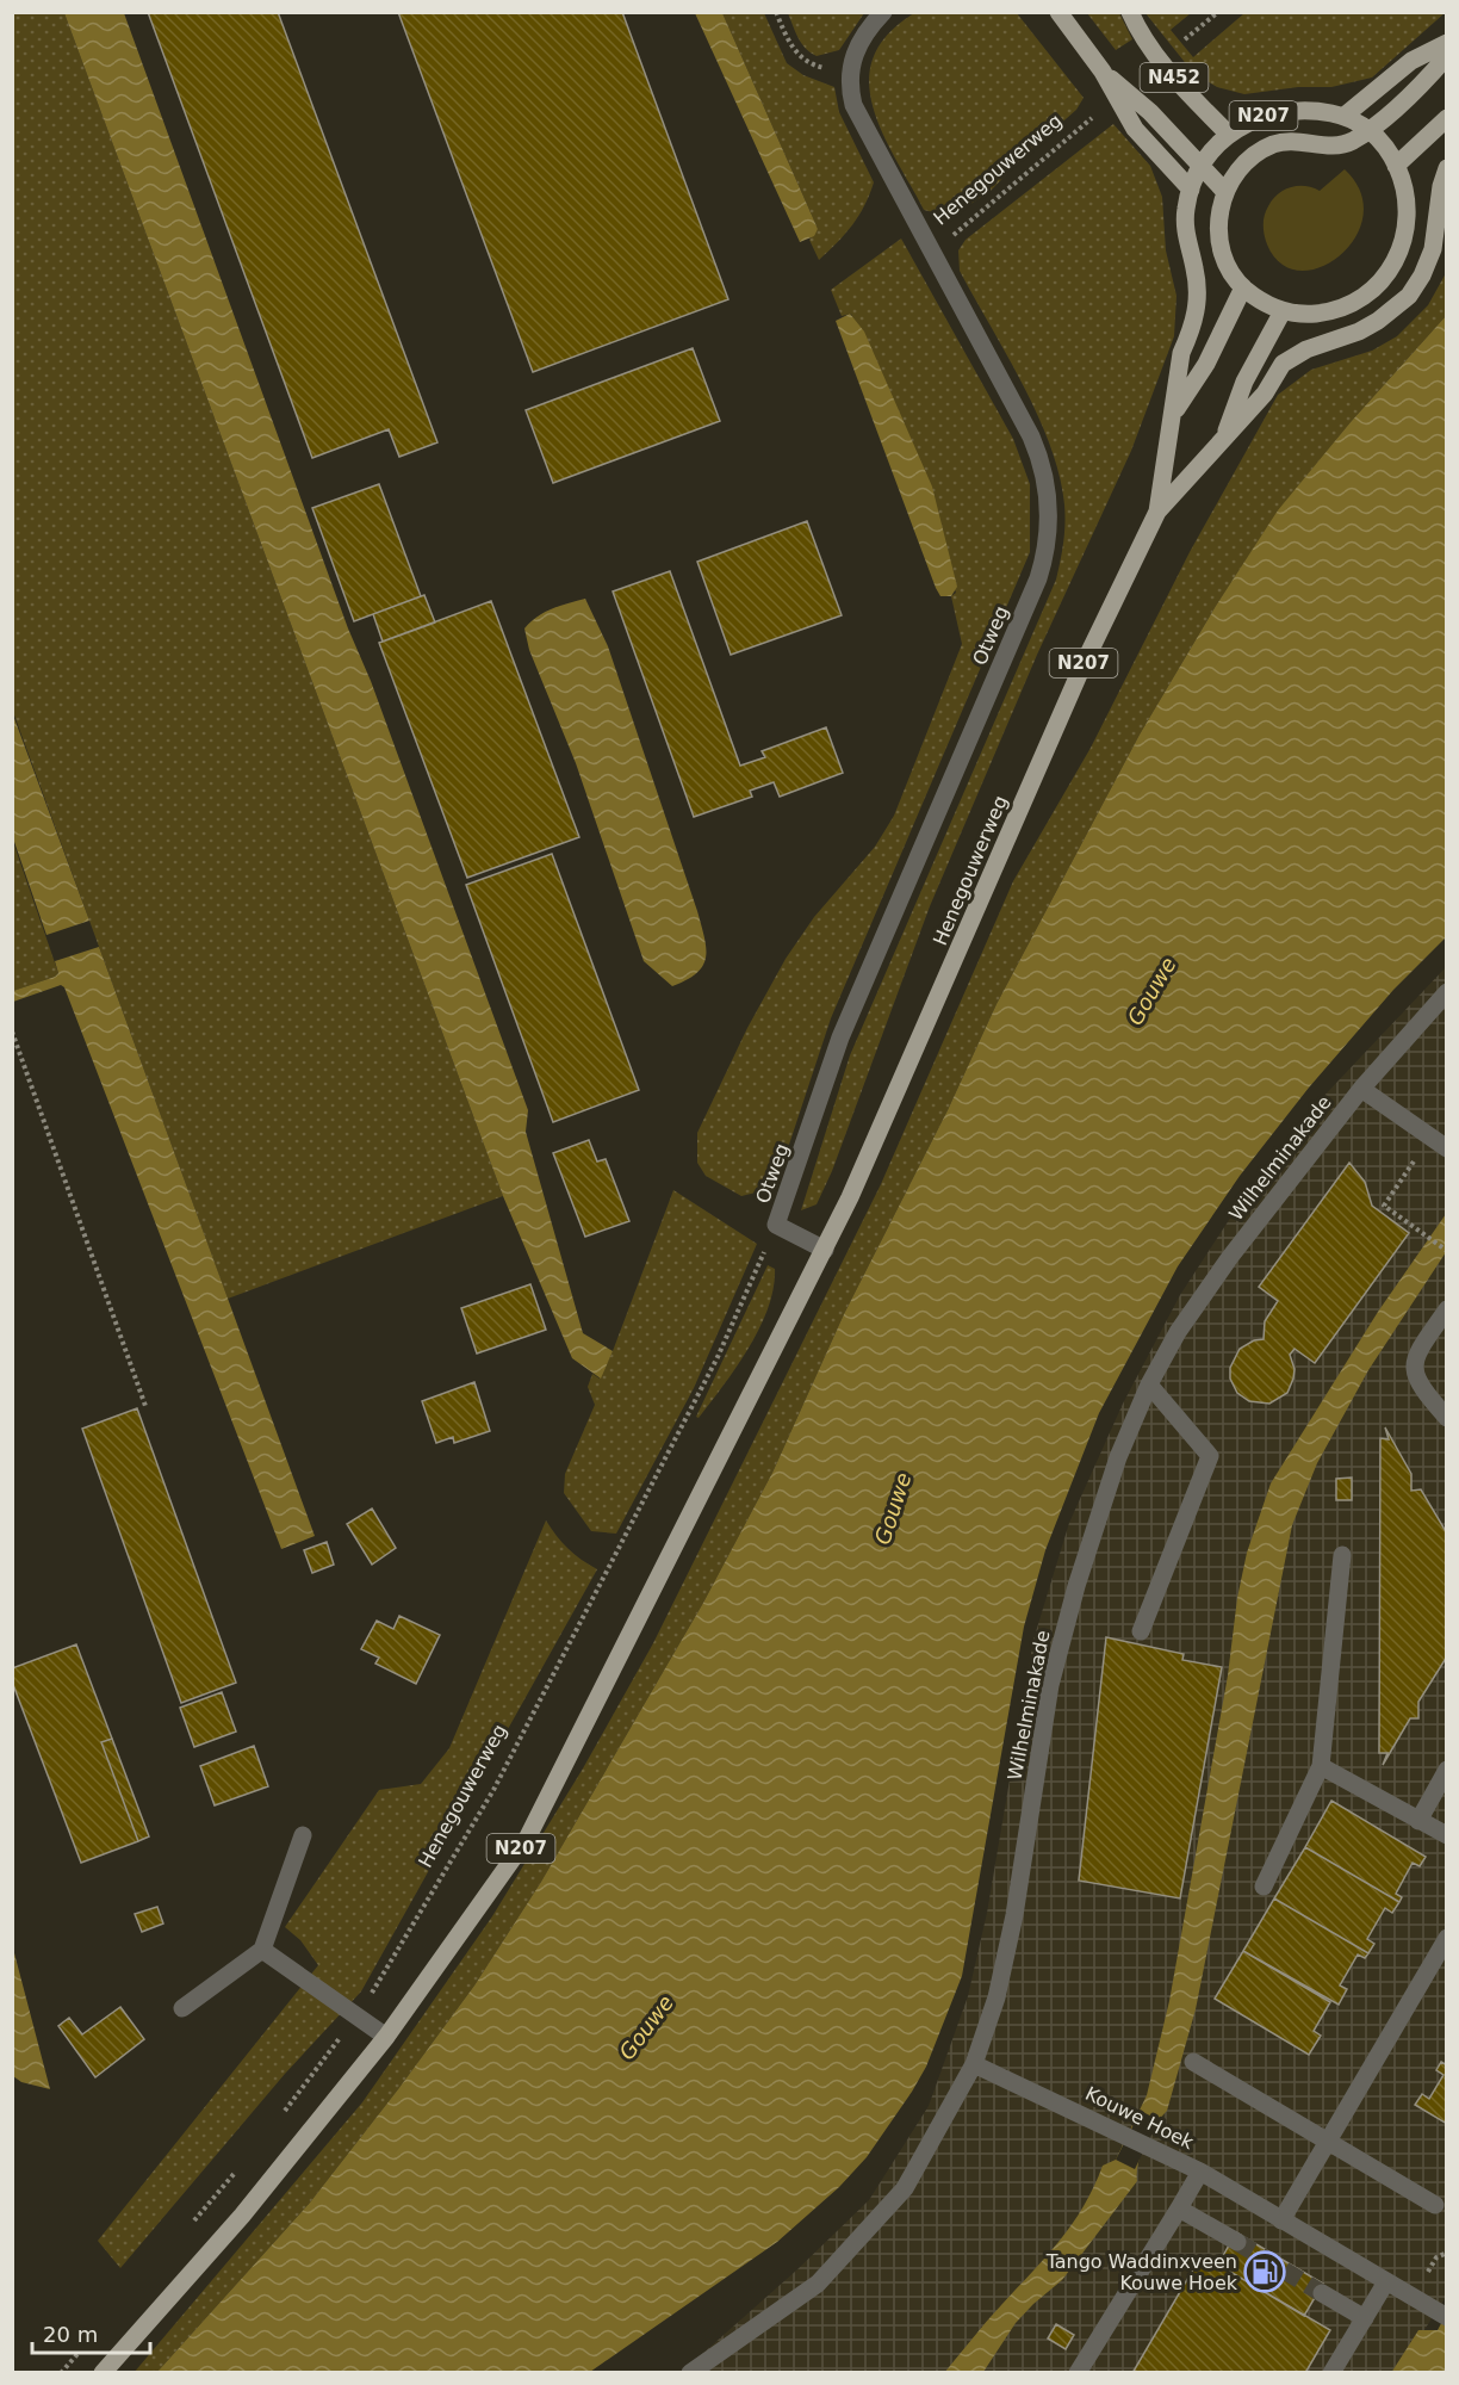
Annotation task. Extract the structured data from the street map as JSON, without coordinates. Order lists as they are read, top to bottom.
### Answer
{
  "streets": {
    "main road": ["N452", "N207", "Henegouwerweg"],
    "street": ["Otweg", "Wilhelminakade", "Kouwe Hoek"]
  },
  "crossings": [
    ["N452", "N207"],
    ["N452", "Henegouwerweg"],
    ["N207", "Henegouwerweg"],
    ["Henegouwerweg", "Otweg"],
    ["Wilhelminakade", "Kouwe Hoek"]
  ],
  "water": ["Gouwe"],
  "places": {
    "fuel station": ["Tango Waddinxveen Kouwe Hoek"]
  },
  "scale_bar": "20 m"
}
